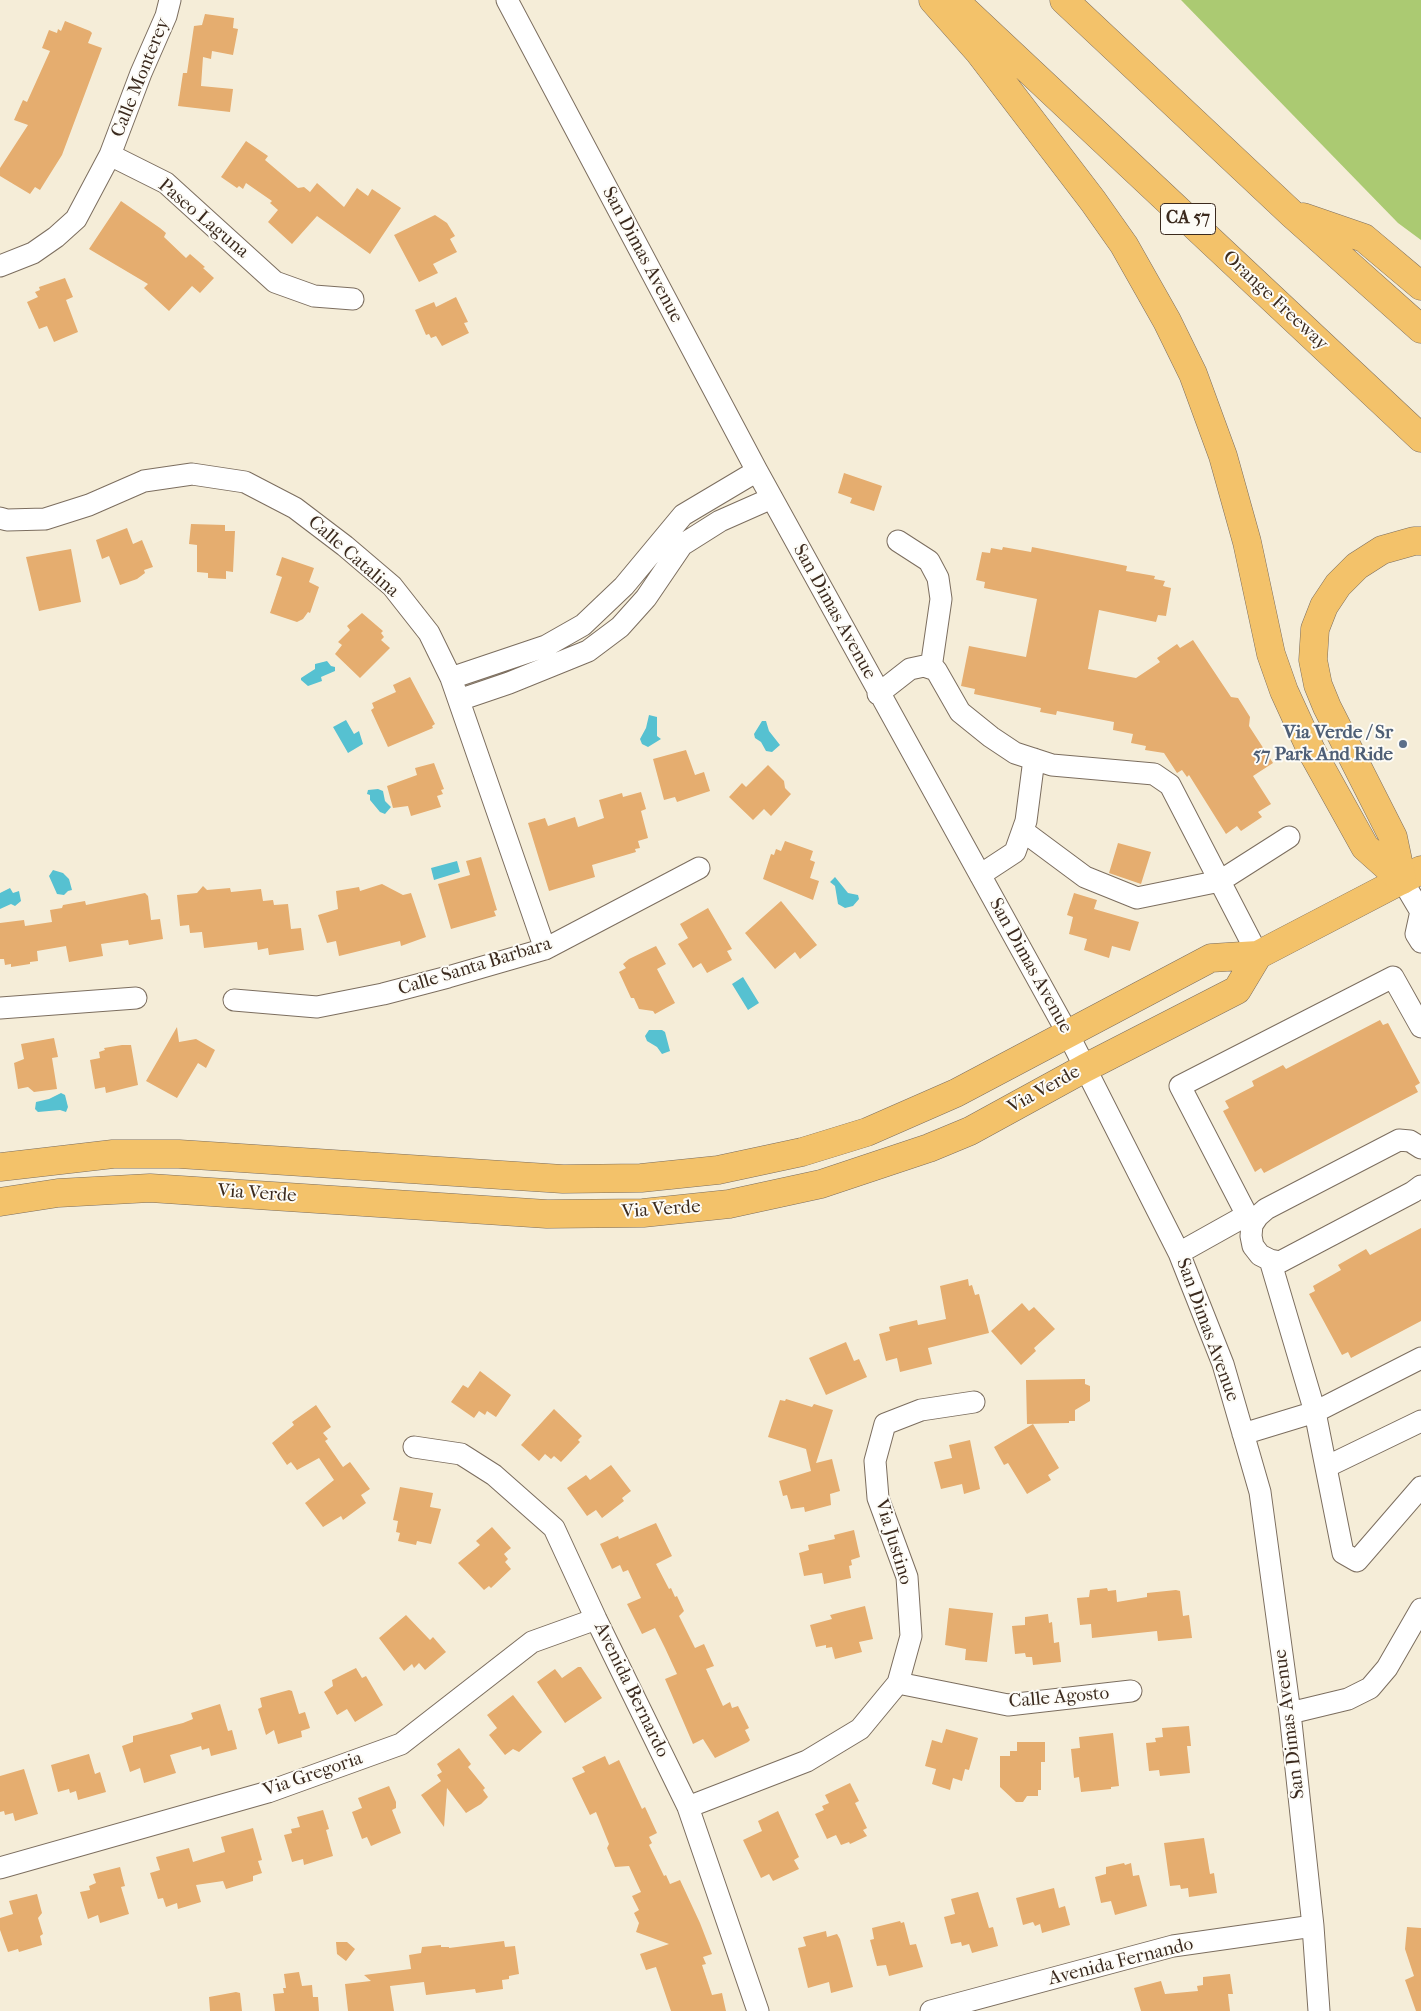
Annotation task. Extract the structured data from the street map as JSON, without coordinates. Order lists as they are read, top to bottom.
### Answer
{
  "streets": {
    "main road": ["CA 57", "Orange Freeway", "Via Verde"],
    "street": [
      "Calle Monterey",
      "Paseo Laguna",
      "San Dimas Avenue",
      "Calle Catalina",
      "Calle Santa Barbara",
      "Via Justino",
      "Avenida Bernardo",
      "Calle Agosto",
      "Via Gregoria",
      "Avenida Fernando"
    ]
  },
  "crossings": [
    ["Calle Monterey", "Paseo Laguna"],
    ["San Dimas Avenue", "Via Verde"],
    ["San Dimas Avenue", "Avenida Fernando"],
    ["Calle Catalina", "Calle Santa Barbara"],
    ["Via Justino", "Avenida Bernardo"],
    ["Via Justino", "Calle Agosto"],
    ["Avenida Bernardo", "Via Gregoria"]
  ],
  "places": ["Via Verde / Sr 57 Park And Ride"]
}
